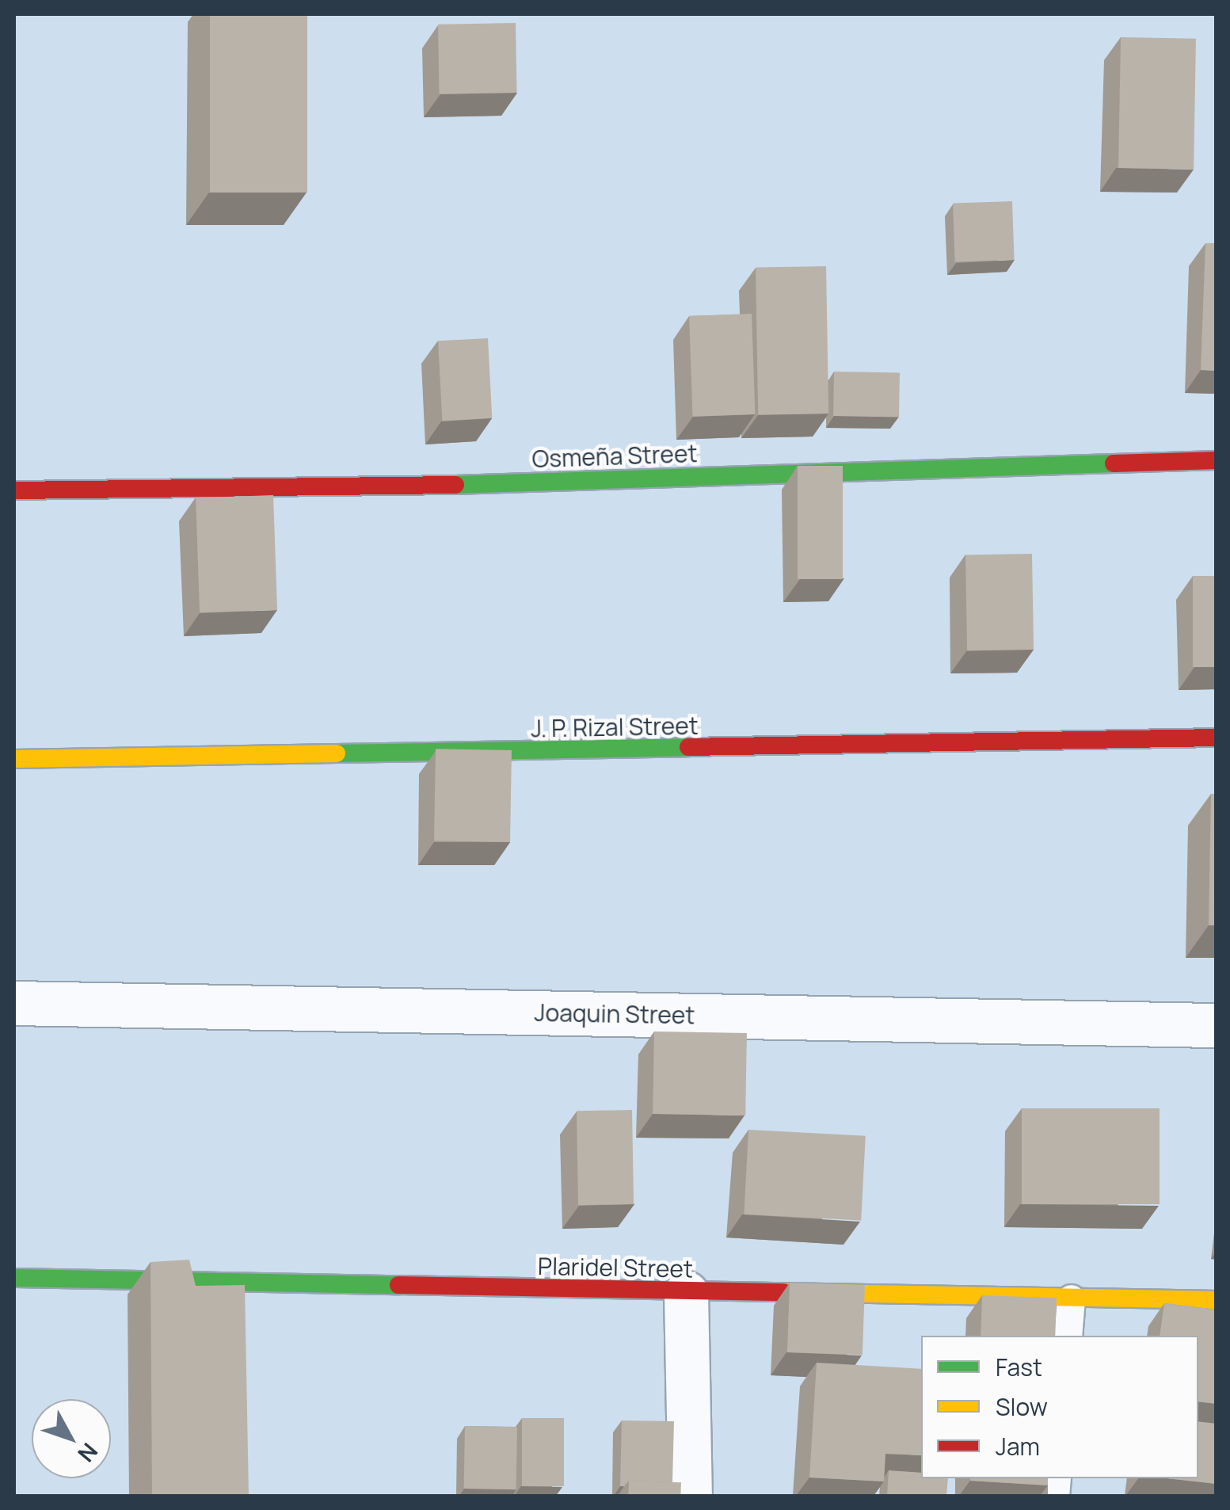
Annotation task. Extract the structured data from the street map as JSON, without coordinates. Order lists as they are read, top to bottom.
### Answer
{
  "streets": {
    "street": [
      "Osmeña Street",
      "J. P. Rizal Street",
      "Joaquin Street",
      "Plaridel Street"
    ]
  },
  "legend": ["Fast", "Slow", "Jam"],
  "north": "bottom right"
}
